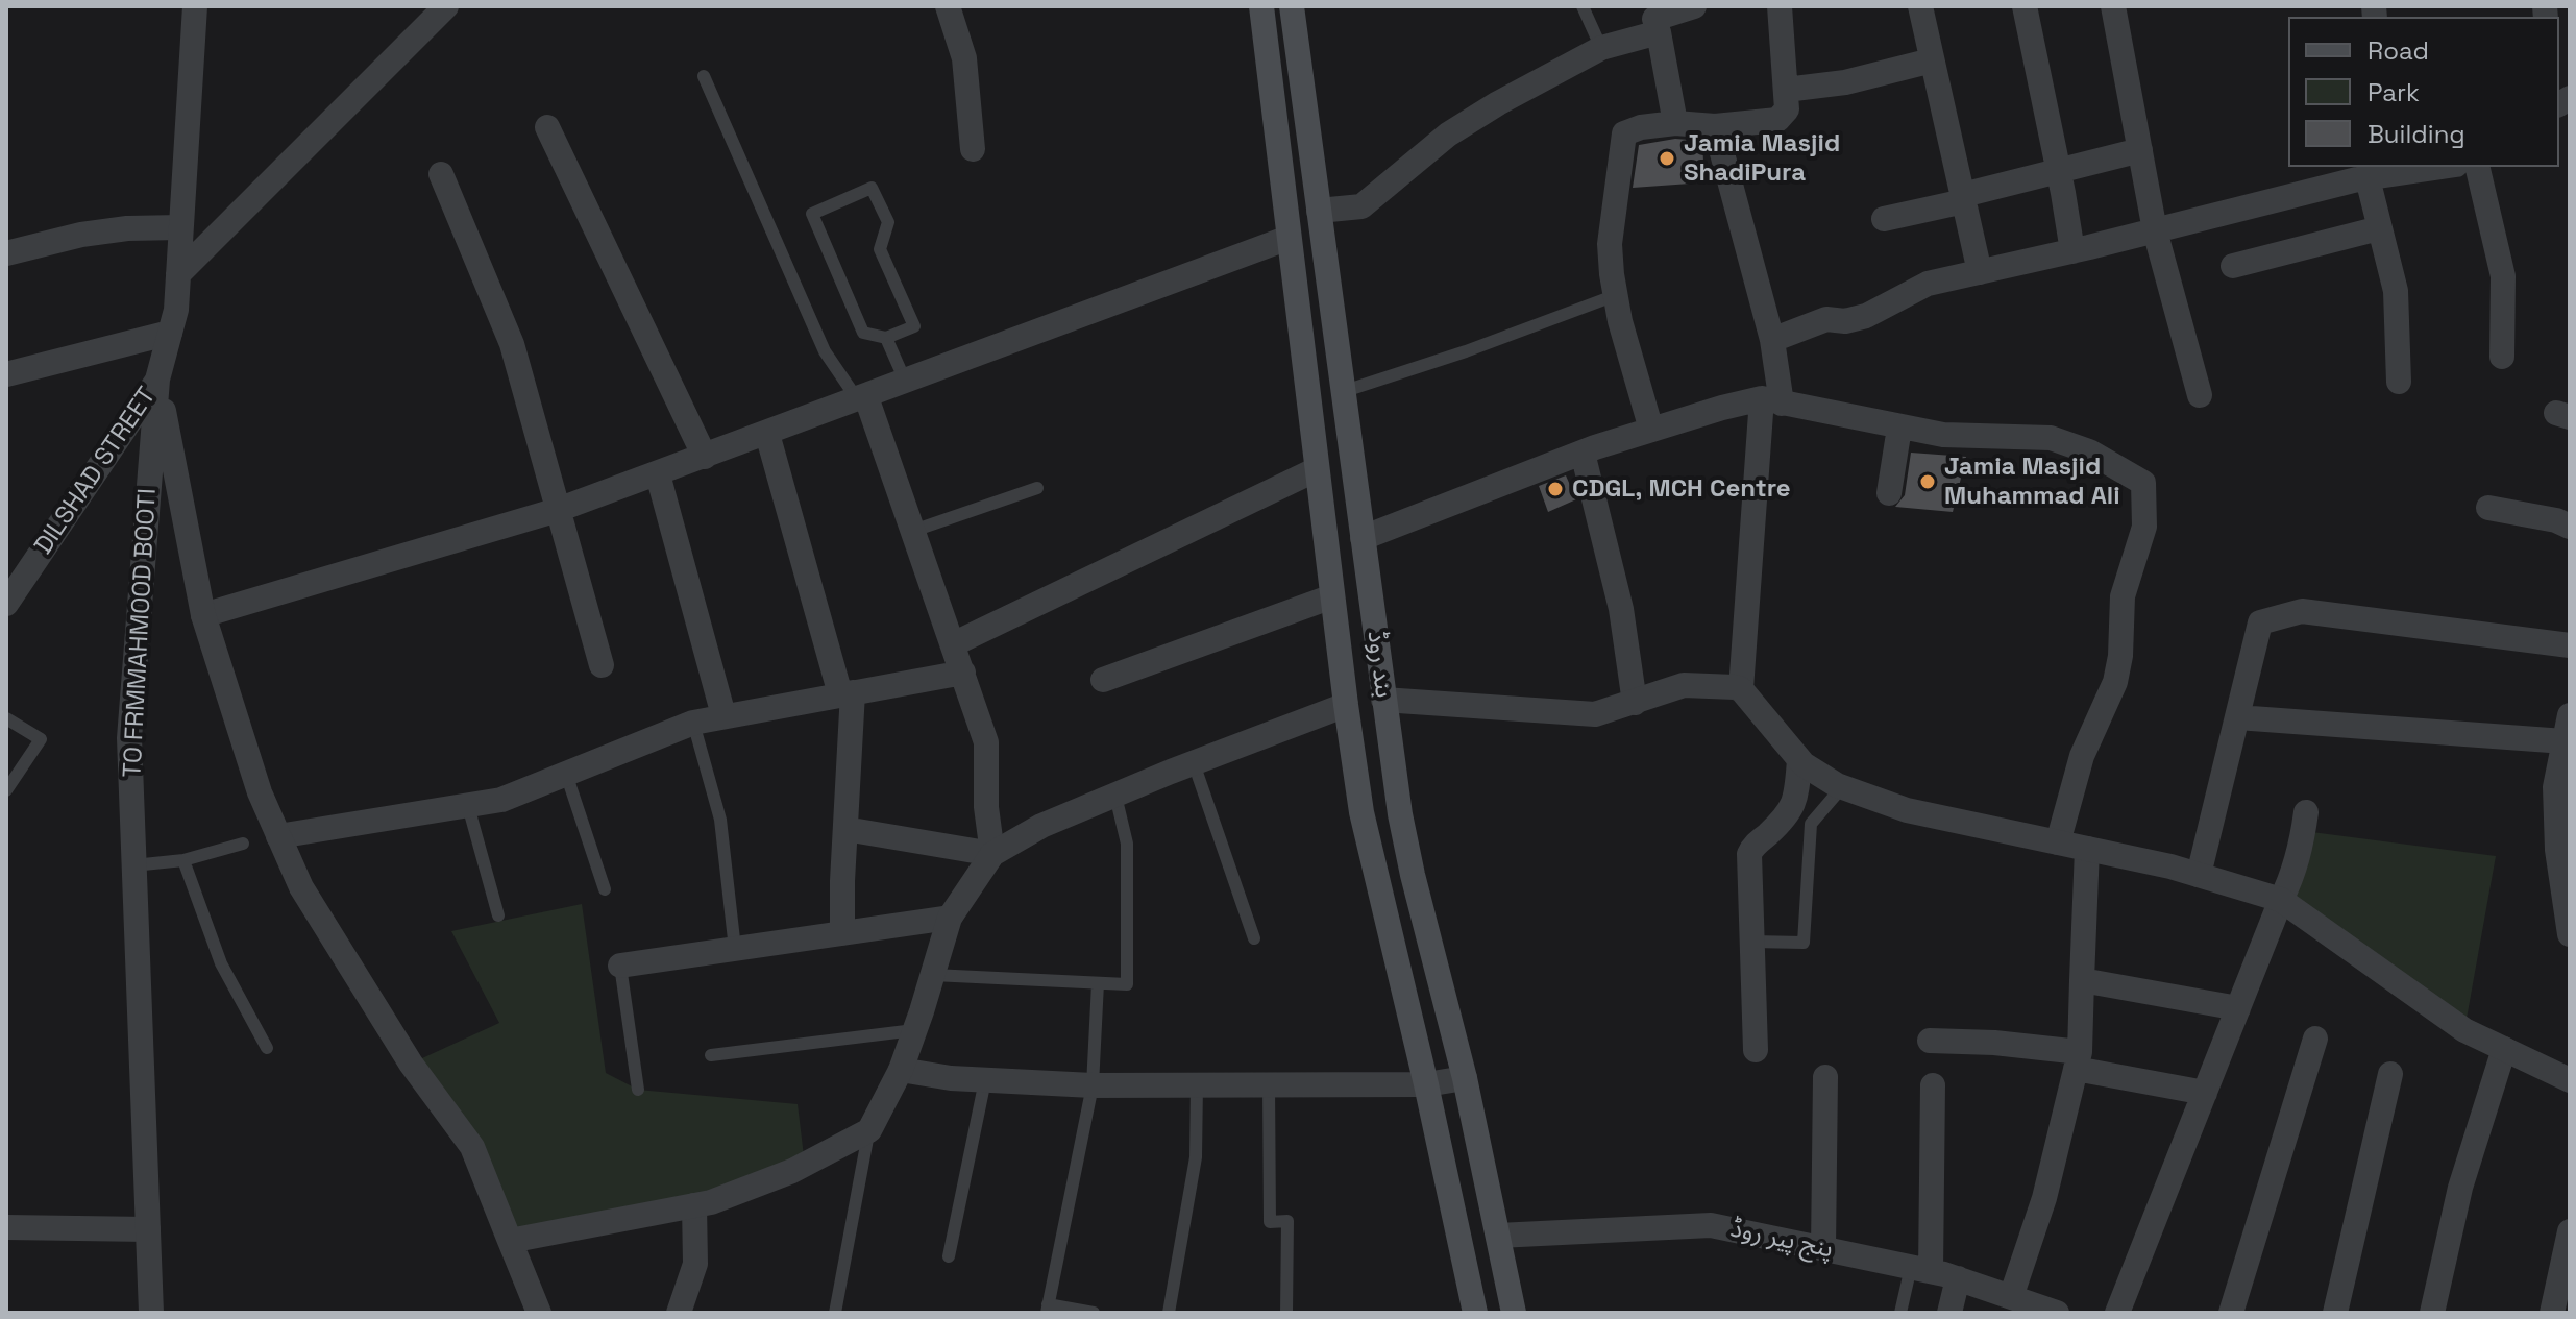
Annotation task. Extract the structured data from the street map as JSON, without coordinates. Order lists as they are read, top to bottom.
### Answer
{
  "streets": {
    "main road": ["بند روڈ"],
    "street": ["DILSHAD STREET", "TO FRMMAHMOOD BOOTI", "پنج پیر روڈ"]
  },
  "crossings": [
    ["DILSHAD STREET", "TO FRMMAHMOOD BOOTI"],
    ["بند روڈ", "پنج پیر روڈ"]
  ],
  "places": ["Jamia Masjid ShadiPura", "Jamia Masjid Muhammad Ali", "CDGL, MCH Centre"],
  "legend": ["Road", "Park", "Building"]
}
